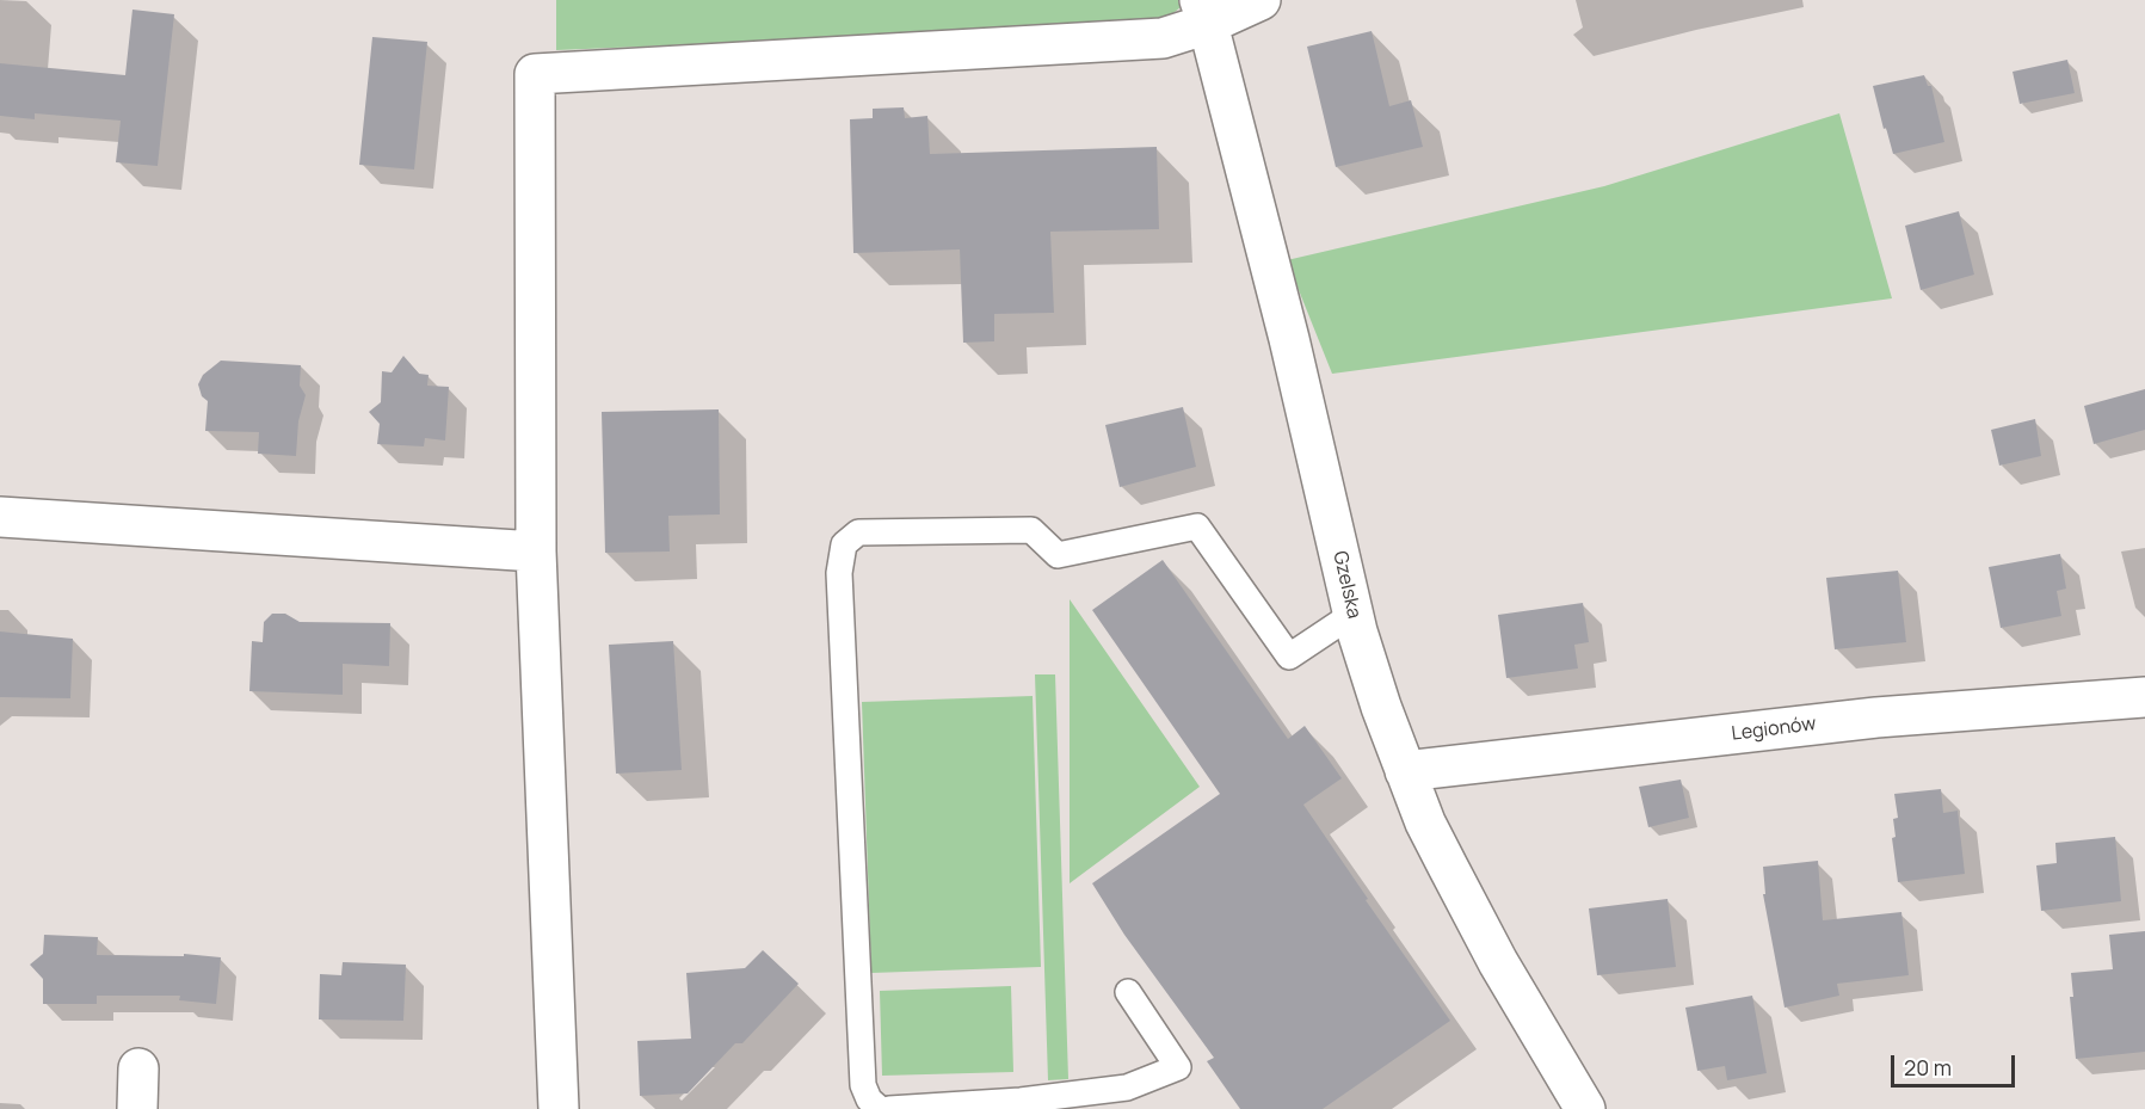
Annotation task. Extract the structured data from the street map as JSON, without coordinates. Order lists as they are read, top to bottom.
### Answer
{
  "streets": {
    "street": ["Gzelska", "Legionów"]
  },
  "crossings": [
    ["Gzelska", "Legionów"]
  ],
  "scale_bar": "20 m"
}
